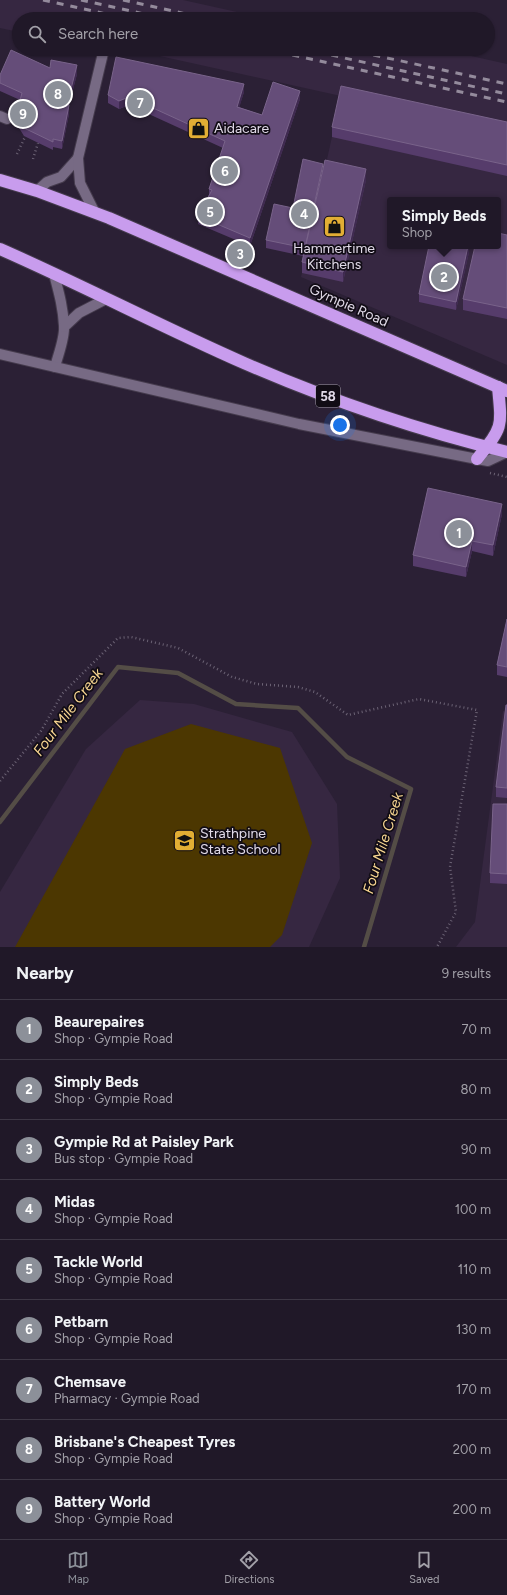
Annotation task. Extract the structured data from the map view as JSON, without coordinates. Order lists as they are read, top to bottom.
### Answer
{
  "streets": {
    "highway": ["Gympie Road", "58"]
  },
  "water": ["Four Mile Creek"],
  "places": {
    "shop": ["Aidacare", "Hammertime Kitchens"],
    "school or university": ["Strathpine State School"]
  },
  "page": {
    "search": "Search here",
    "pins": [
      "8",
      "7",
      "9",
      "6",
      "5",
      "4",
      "3",
      "2",
      "1"
    ],
    "popup": ["Simply Beds", "Shop"],
    "heading": ["Nearby", "9 results"],
    "list": [
      {
        "mark": "1",
        "name": "Beaurepaires",
        "note": "Shop · Gympie Road",
        "value": "70 m"
      },
      {
        "mark": "2",
        "name": "Simply Beds",
        "note": "Shop · Gympie Road",
        "value": "80 m"
      },
      {
        "mark": "3",
        "name": "Gympie Rd at Paisley Park",
        "note": "Bus stop · Gympie Road",
        "value": "90 m"
      },
      {
        "mark": "4",
        "name": "Midas",
        "note": "Shop · Gympie Road",
        "value": "100 m"
      },
      {
        "mark": "5",
        "name": "Tackle World",
        "note": "Shop · Gympie Road",
        "value": "110 m"
      },
      {
        "mark": "6",
        "name": "Petbarn",
        "note": "Shop · Gympie Road",
        "value": "130 m"
      },
      {
        "mark": "7",
        "name": "Chemsave",
        "note": "Pharmacy · Gympie Road",
        "value": "170 m"
      },
      {
        "mark": "8",
        "name": "Brisbane's Cheapest Tyres",
        "note": "Shop · Gympie Road",
        "value": "200 m"
      },
      {
        "mark": "9",
        "name": "Battery World",
        "note": "Shop · Gympie Road",
        "value": "200 m"
      }
    ],
    "nav": ["Map", "Directions", "Saved"]
  }
}
